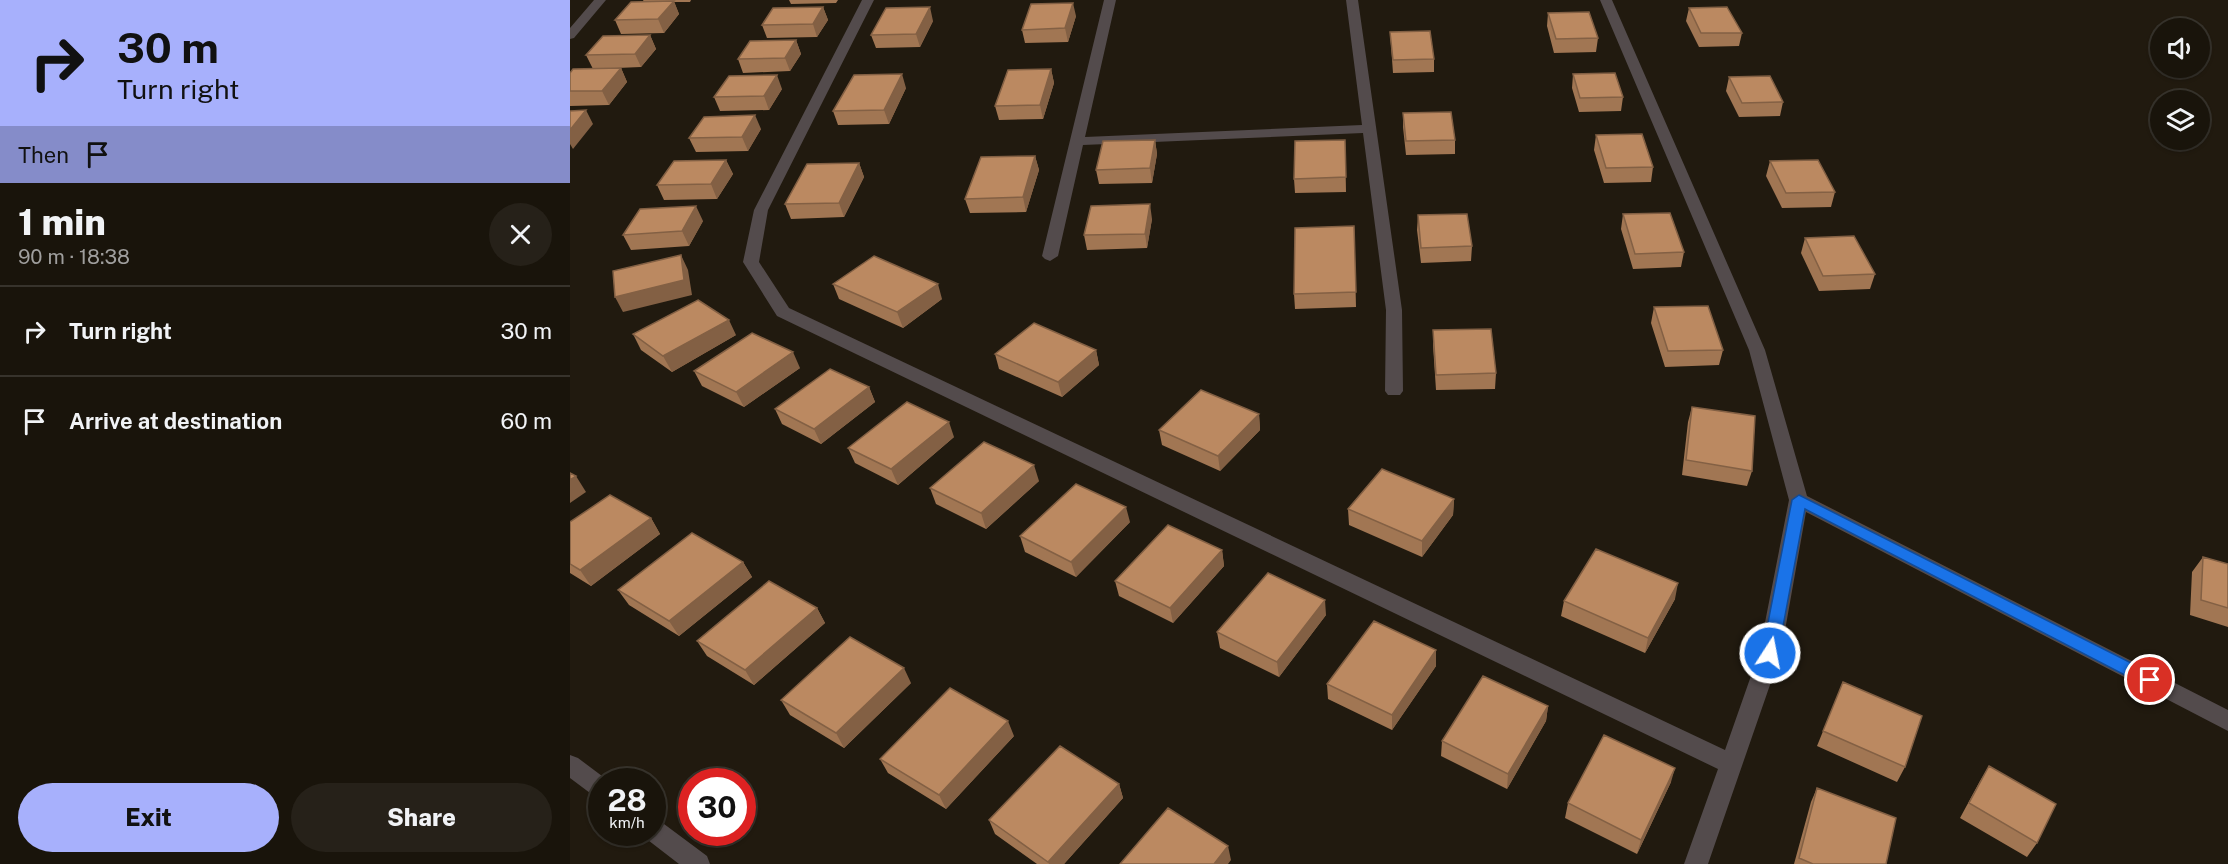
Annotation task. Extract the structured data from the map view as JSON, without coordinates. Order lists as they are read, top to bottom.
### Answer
{
  "page": {
    "turn": ["30 m", "Turn right"],
    "then": "Then",
    "heading": ["1 min", "90 m · 18:38"],
    "list": [
      {
        "name": "Turn right",
        "value": "30 m"
      },
      {
        "name": "Arrive at destination",
        "value": "60 m"
      }
    ],
    "speed": "28 km/h",
    "limit": "30",
    "buttons": ["Exit", "Share"]
  }
}
